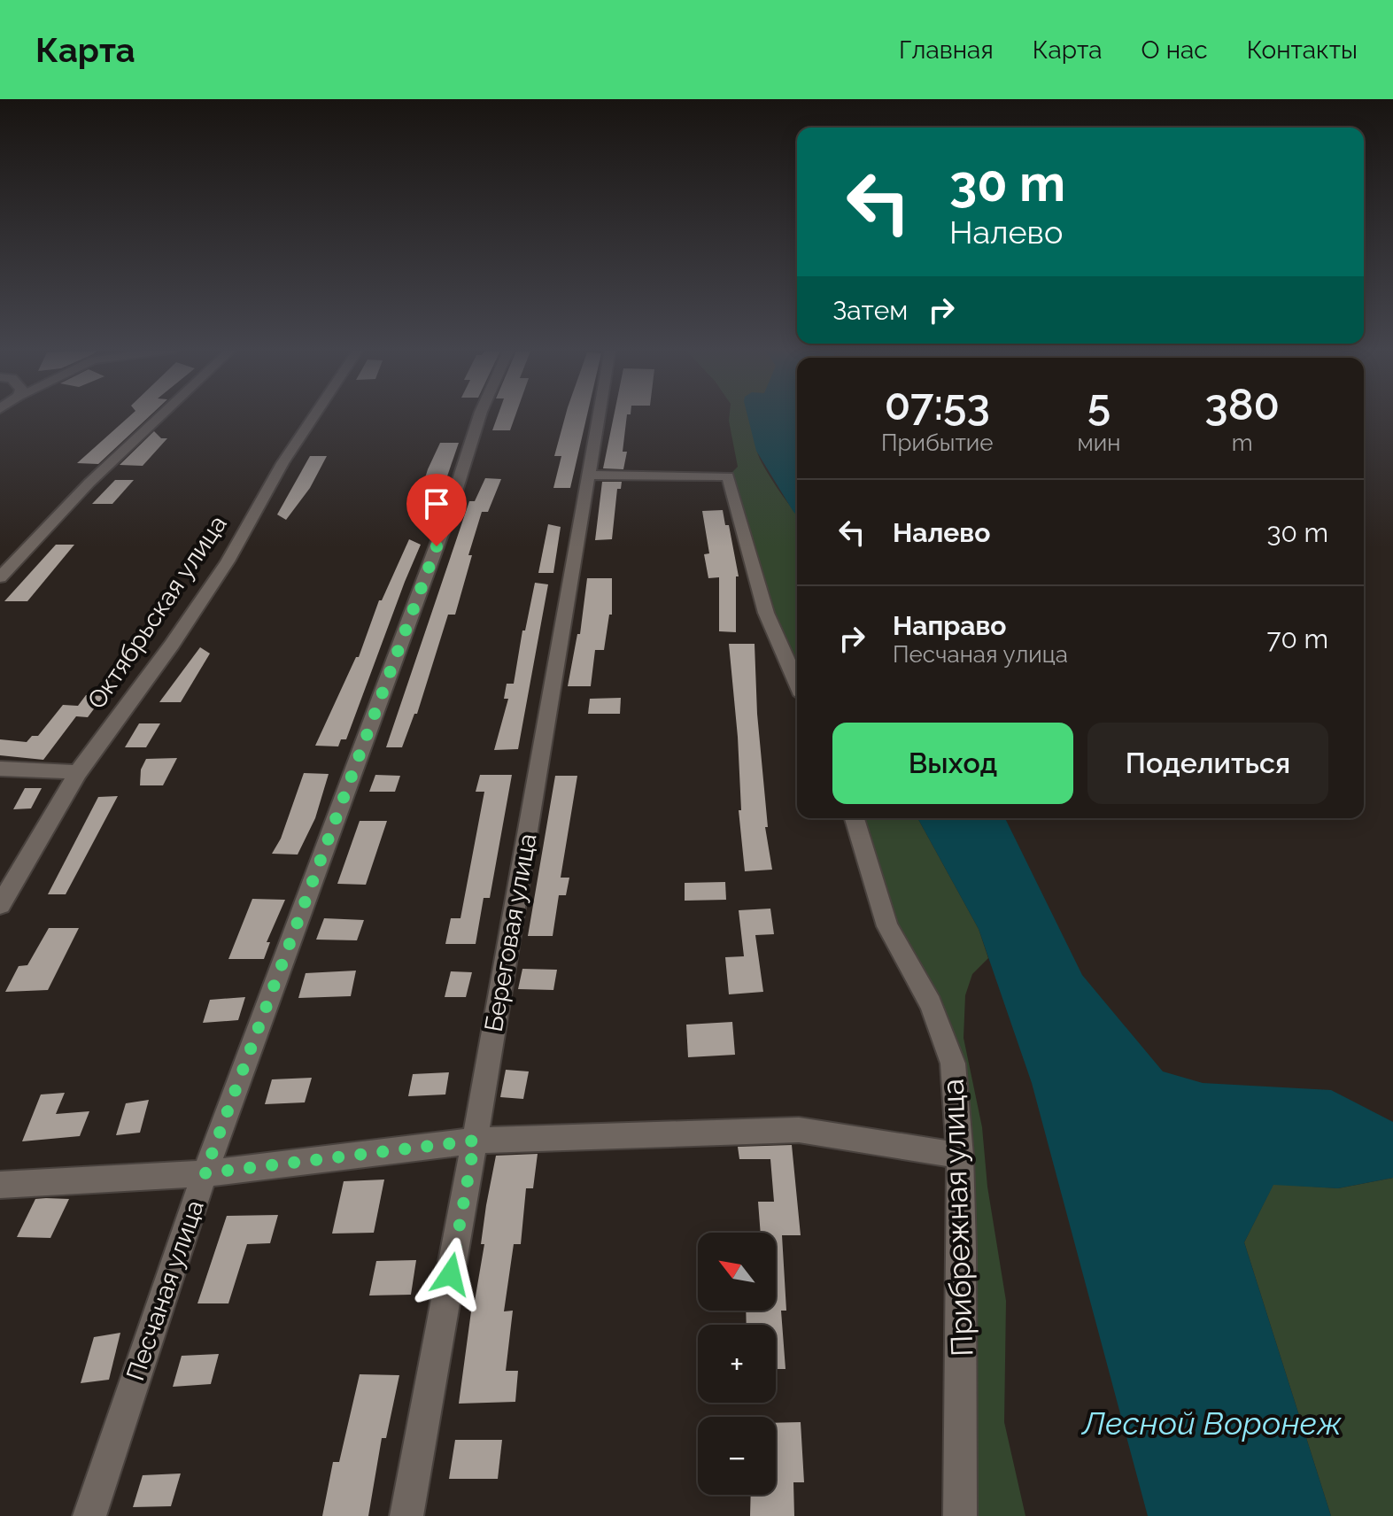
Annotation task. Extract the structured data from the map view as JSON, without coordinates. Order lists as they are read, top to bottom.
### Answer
{
  "streets": {
    "street": [
      "Октябрьская улица",
      "Береговая улица",
      "Прибрежная улица",
      "Песчаная улица"
    ]
  },
  "water": ["Лесной Воронеж"],
  "north": "top left",
  "page": {
    "header": "Карта",
    "nav": [
      "Главная",
      "Карта",
      "О нас",
      "Контакты"
    ],
    "turn": ["30 m", "Налево"],
    "then": "Затем",
    "eta": [
      "07:53",
      "Прибытие",
      "5",
      "мин",
      "380",
      "m"
    ],
    "list": [
      {
        "name": "Налево",
        "value": "30 m"
      },
      {
        "name": "Направо",
        "note": "Песчаная улица",
        "value": "70 m"
      }
    ],
    "buttons": ["Выход", "Поделиться"],
    "map_buttons": ["+", "−"]
  }
}
